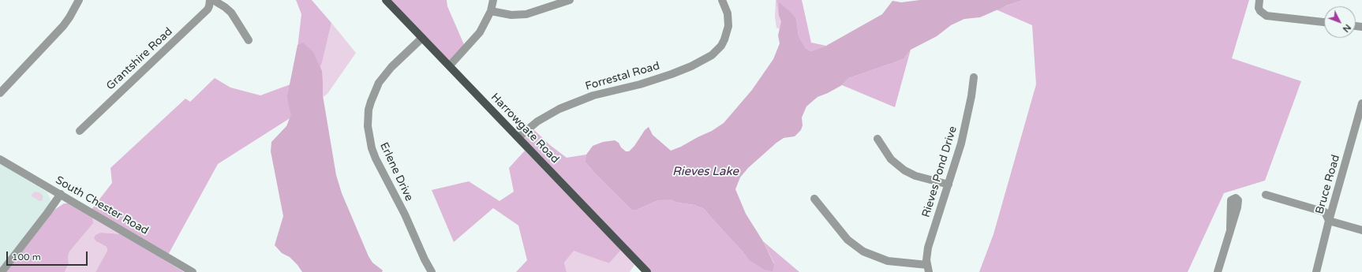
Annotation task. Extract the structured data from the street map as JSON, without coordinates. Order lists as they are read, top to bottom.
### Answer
{
  "streets": {
    "main road": ["Harrowgate Road"],
    "street": [
      "Grantshire Road",
      "Forrestal Road",
      "Erlene Drive",
      "Rieves Pond Drive",
      "Bruce Road",
      "South Chester Road"
    ]
  },
  "crossings": [
    ["Forrestal Road", "Harrowgate Road"],
    ["Harrowgate Road", "Erlene Drive"]
  ],
  "water": ["Rieves Lake"],
  "scale_bar": "100 m",
  "north": "bottom right"
}
